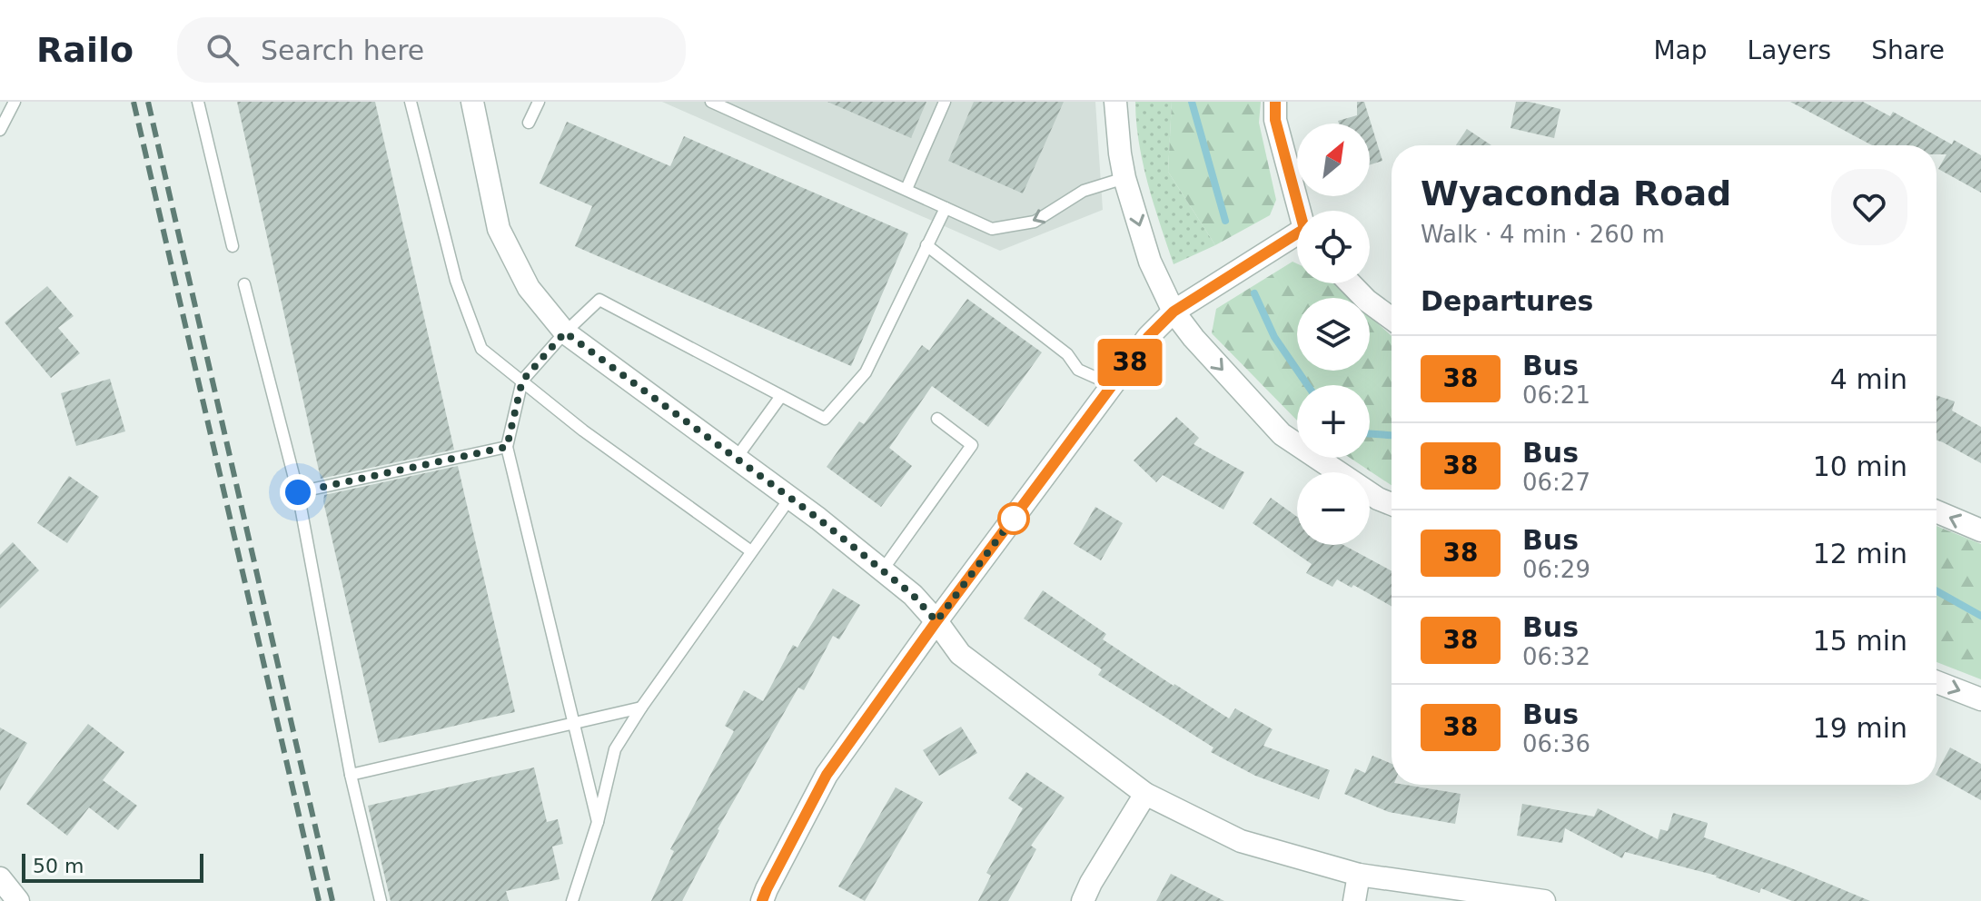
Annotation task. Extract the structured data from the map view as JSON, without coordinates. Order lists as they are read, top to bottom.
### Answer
{
  "lines": ["bus line 38"],
  "scale_bar": "50 m",
  "north": "top right",
  "page": {
    "header": "Railo",
    "search": "Search here",
    "nav": ["Map", "Layers", "Share"],
    "on_map": "38",
    "map_buttons": ["+", "−"],
    "heading": [
      ["Wyaconda Road", "Walk · 4 min · 260 m"],
      "Departures"
    ],
    "list": [
      {
        "mark": "38",
        "name": "Bus",
        "note": "06:21",
        "value": "4 min"
      },
      {
        "mark": "38",
        "name": "Bus",
        "note": "06:27",
        "value": "10 min"
      },
      {
        "mark": "38",
        "name": "Bus",
        "note": "06:29",
        "value": "12 min"
      },
      {
        "mark": "38",
        "name": "Bus",
        "note": "06:32",
        "value": "15 min"
      },
      {
        "mark": "38",
        "name": "Bus",
        "note": "06:36",
        "value": "19 min"
      }
    ],
    "scale": "50 m"
  }
}
